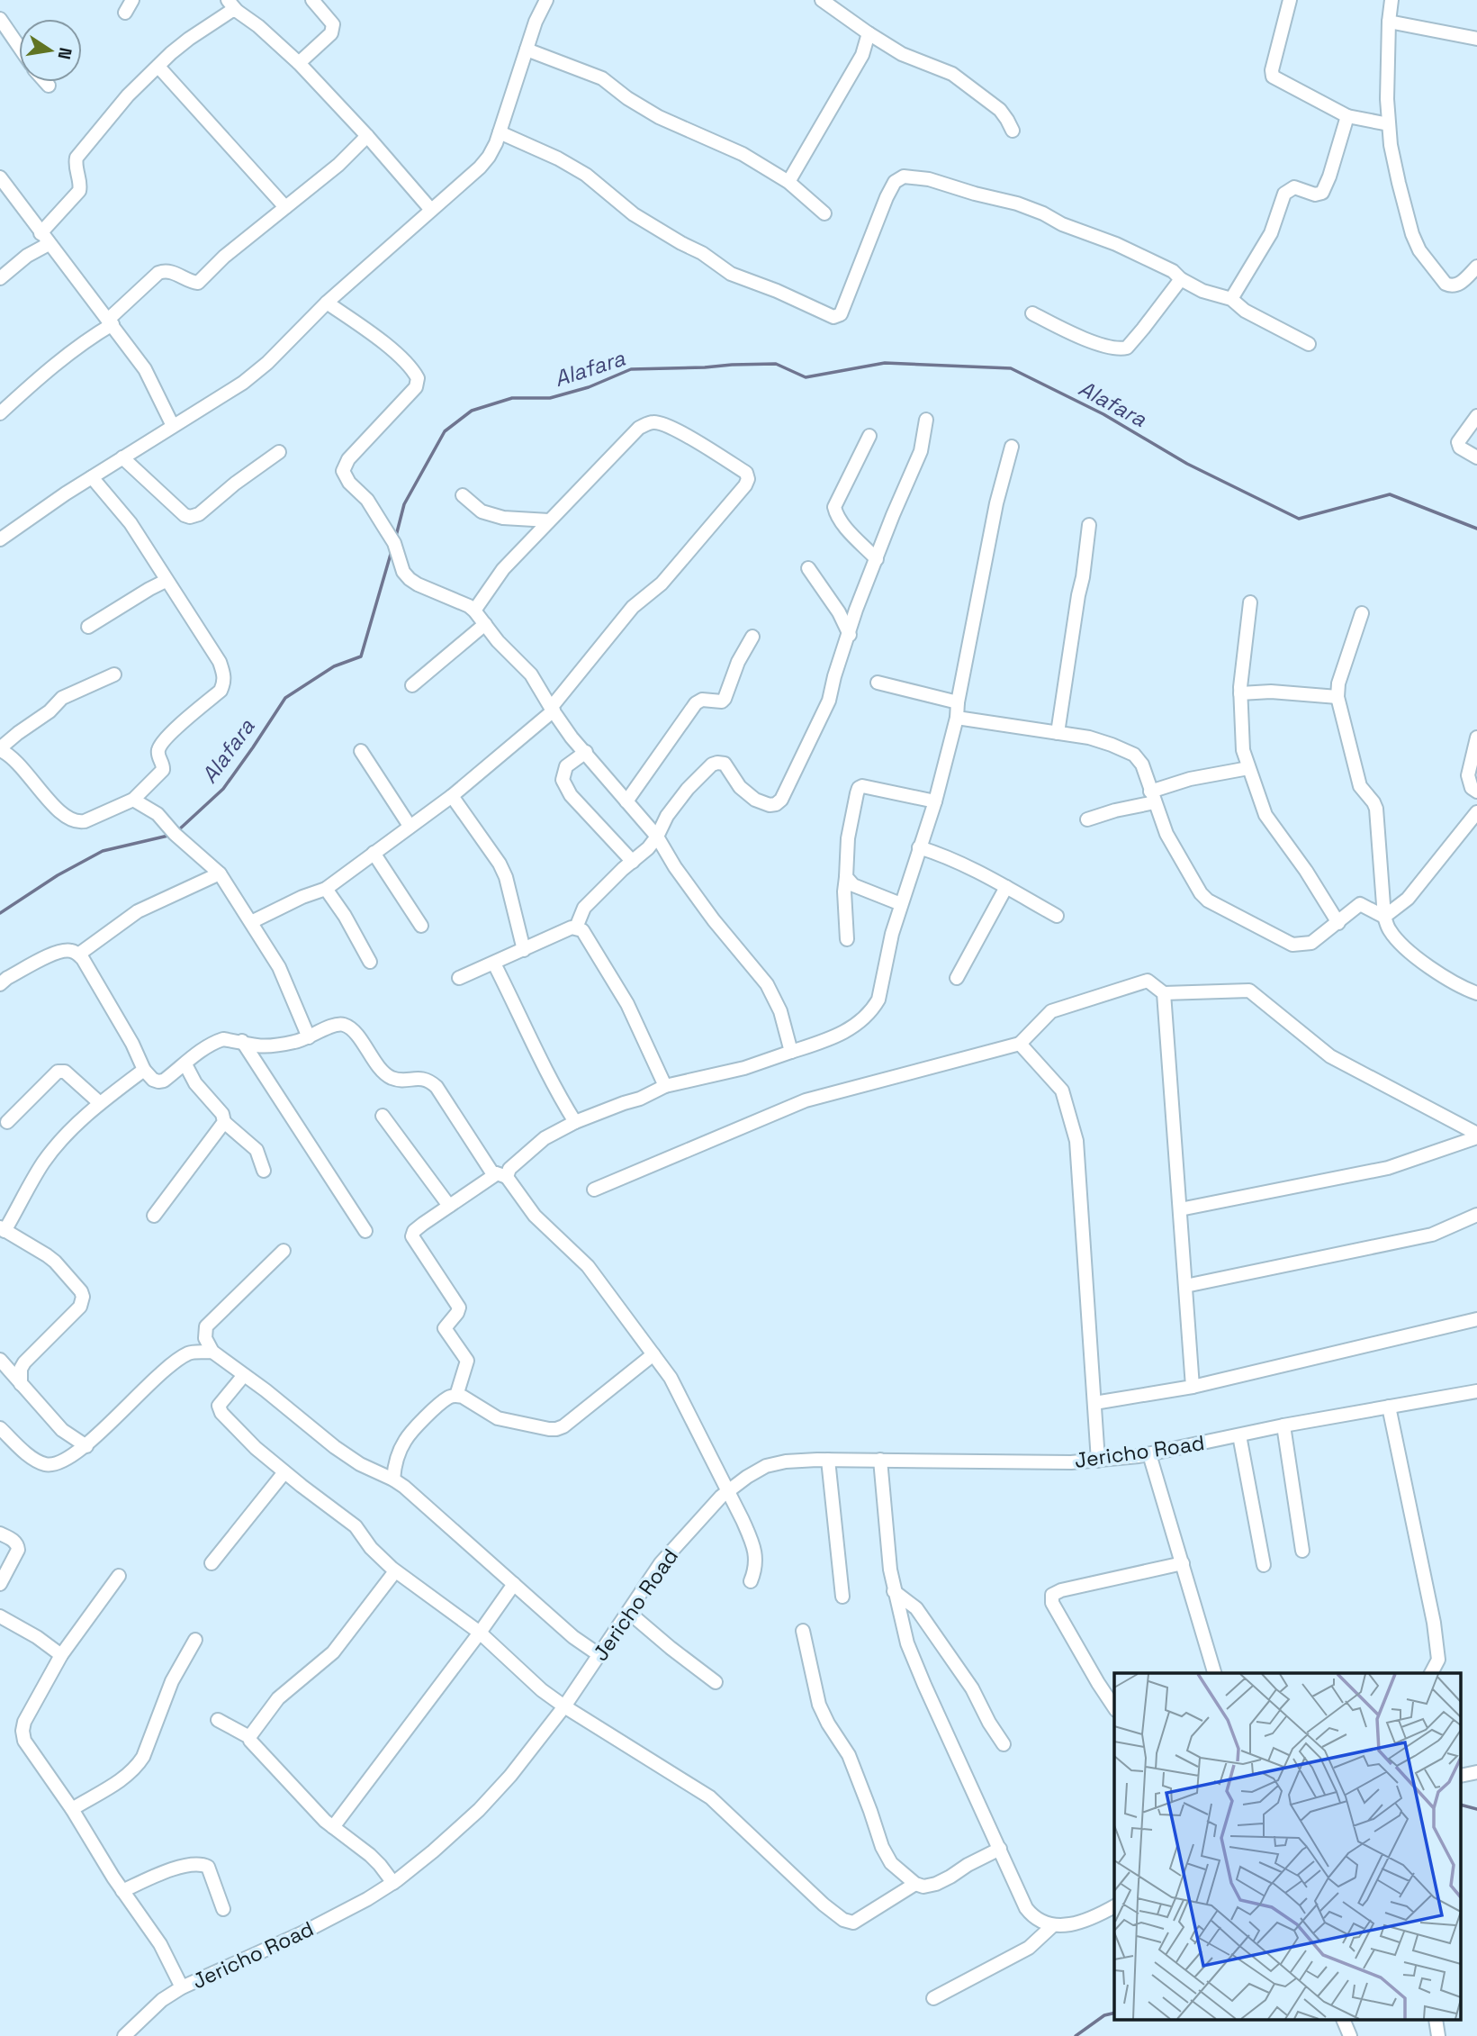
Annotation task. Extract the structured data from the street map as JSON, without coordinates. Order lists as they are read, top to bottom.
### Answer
{
  "streets": {
    "street": ["Jericho Road"]
  },
  "water": ["Alafara"],
  "north": "right"
}
